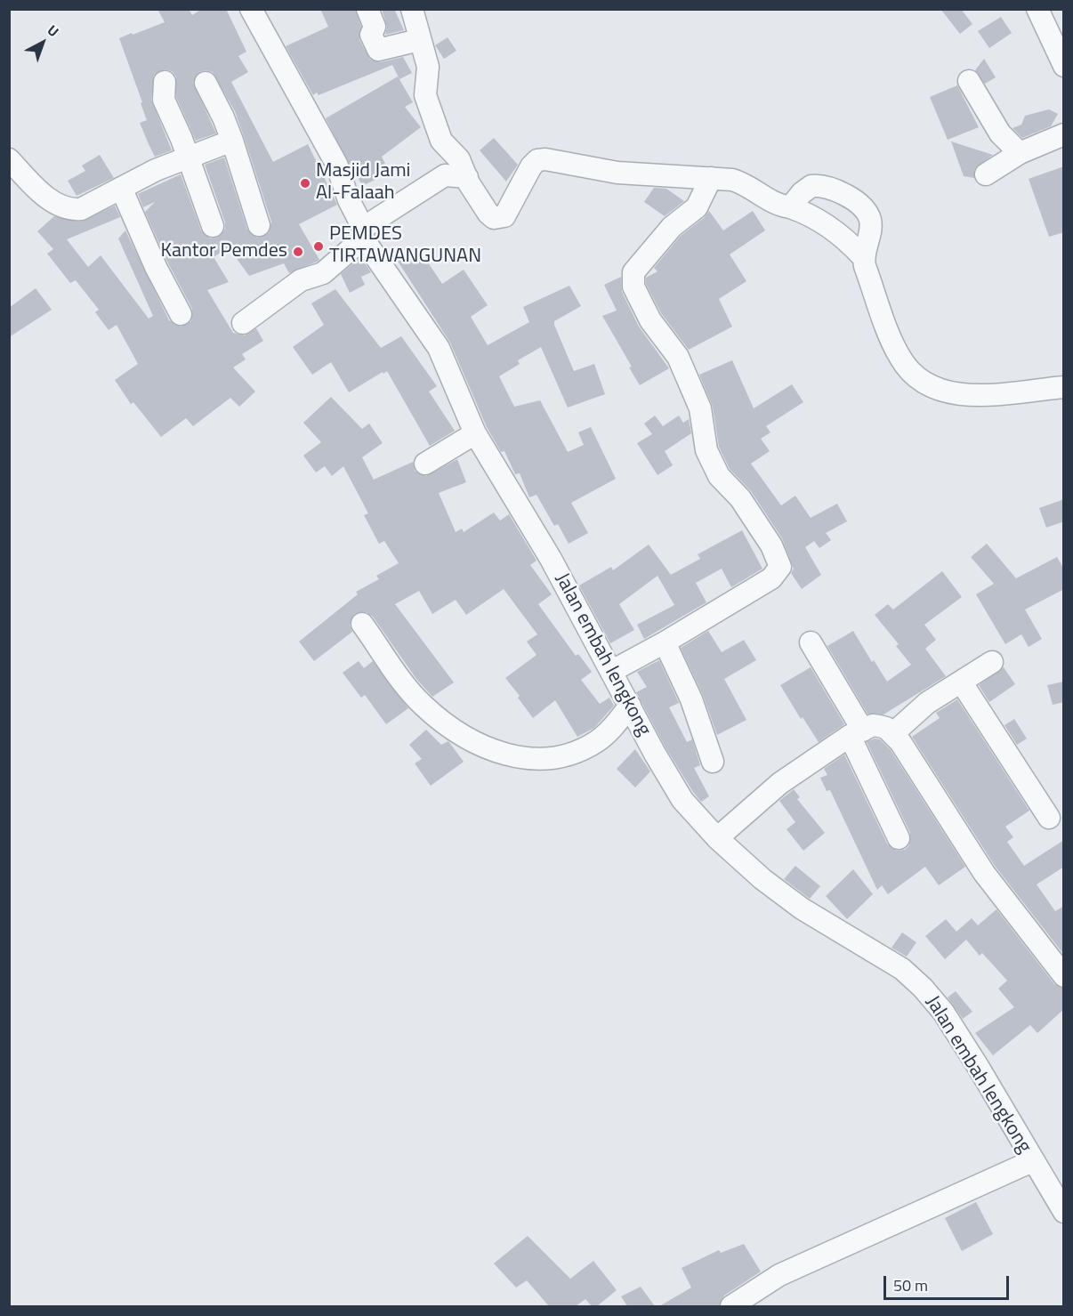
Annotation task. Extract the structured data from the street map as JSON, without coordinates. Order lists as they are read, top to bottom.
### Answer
{
  "streets": {
    "street": ["Jalan embah lengkong"]
  },
  "places": ["Masjid Jami Al-Falaah", "PEMDES TIRTAWANGUNAN", "Kantor Pemdes"],
  "scale_bar": "50 m",
  "north": "top right"
}
